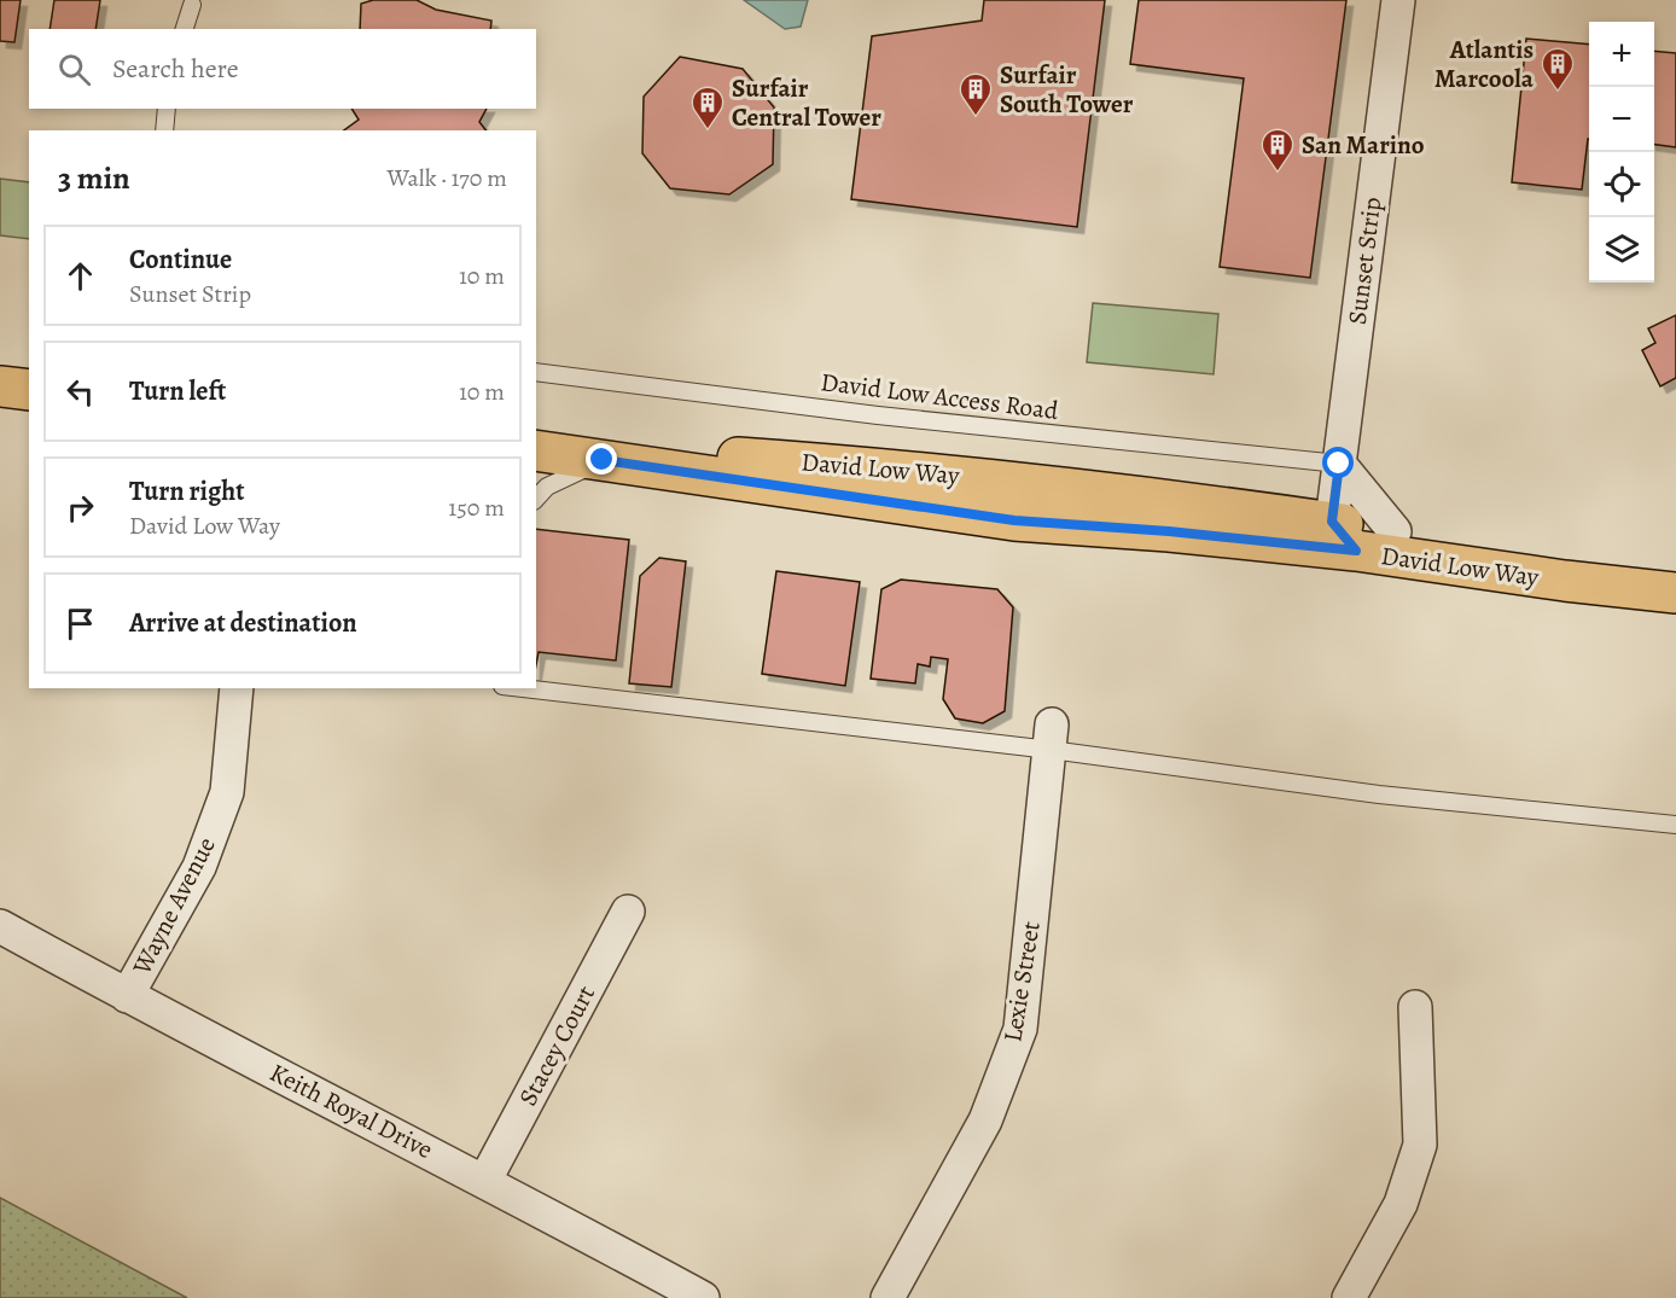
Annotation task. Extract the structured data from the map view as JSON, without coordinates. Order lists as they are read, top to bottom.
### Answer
{
  "streets": {
    "main road": ["David Low Way"],
    "street": [
      "Sunset Strip",
      "Wayne Avenue",
      "Lexie Street",
      "Stacey Court",
      "Keith Royal Drive"
    ],
    "lane": ["David Low Access Road"]
  },
  "crossings": [
    ["Sunset Strip", "David Low Access Road"],
    ["Sunset Strip", "David Low Way"],
    ["Wayne Avenue", "Keith Royal Drive"],
    ["Stacey Court", "Keith Royal Drive"]
  ],
  "places": {
    "building": [
      "Atlantis Marcoola",
      "Surfair South Tower",
      "Surfair Central Tower",
      "San Marino"
    ]
  },
  "page": {
    "map_buttons": ["+", "−"],
    "search": "Search here",
    "heading": ["3 min", "Walk · 170 m"],
    "list": [
      ["Continue", "Sunset Strip", "10 m"],
      ["Turn left", "10 m"],
      ["Turn right", "David Low Way", "150 m"],
      "Arrive at destination"
    ]
  }
}
